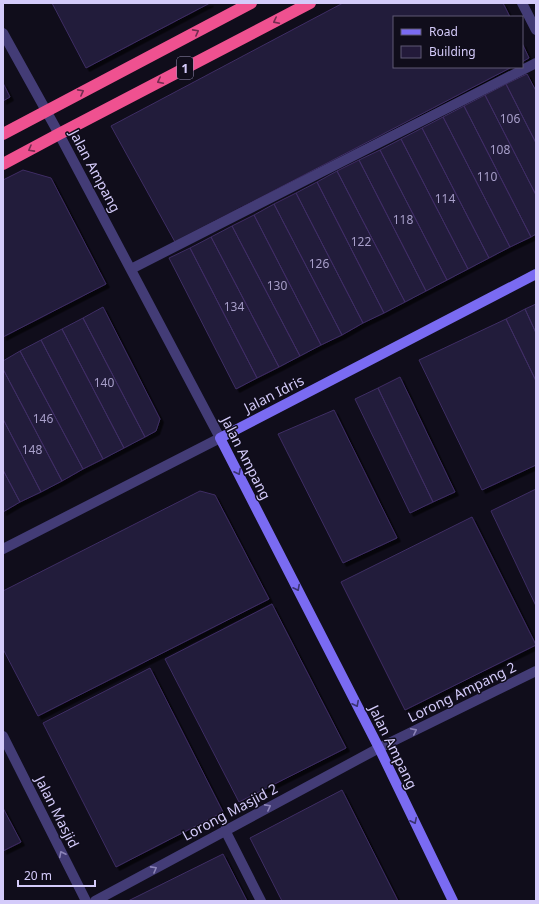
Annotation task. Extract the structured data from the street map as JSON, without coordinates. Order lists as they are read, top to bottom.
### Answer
{
  "streets": {
    "highway": ["1"],
    "street": [
      "Jalan Ampang",
      "Jalan Idris",
      "Lorong Ampang 2",
      "Jalan Masjid",
      "Lorong Masjid 2"
    ]
  },
  "crossings": [
    ["1", "Jalan Ampang"],
    ["Jalan Ampang", "Jalan Idris"],
    ["Jalan Ampang", "Lorong Ampang 2"],
    ["Jalan Ampang", "Lorong Masjid 2"],
    ["Lorong Ampang 2", "Lorong Masjid 2"]
  ],
  "one_way": [
    "Jalan Ampang",
    "Lorong Ampang 2",
    "Jalan Masjid",
    "Lorong Masjid 2"
  ],
  "house_numbers": [
    "106",
    "108",
    "110",
    "114",
    "118",
    "122",
    "126",
    "130",
    "134",
    "140",
    "146",
    "148"
  ],
  "legend": ["Road", "Building"],
  "scale_bar": "20 m"
}
